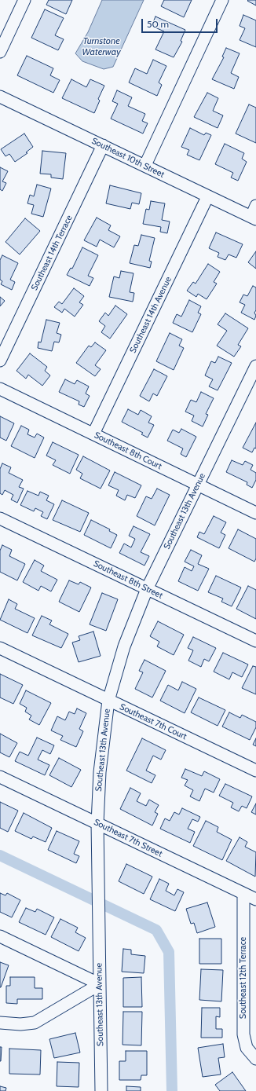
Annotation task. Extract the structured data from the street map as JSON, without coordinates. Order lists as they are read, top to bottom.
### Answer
{
  "streets": {
    "street": [
      "Southeast 10th Street",
      "Southeast 14th Terrace",
      "Southeast 14th Avenue",
      "Southeast 8th Court",
      "Southeast 13th Avenue",
      "Southeast 8th Street",
      "Southeast 7th Court",
      "Southeast 7th Street",
      "Southeast 12th Terrace"
    ]
  },
  "crossings": [
    ["Southeast 10th Street", "Southeast 14th Terrace"],
    ["Southeast 10th Street", "Southeast 14th Avenue"],
    ["Southeast 14th Avenue", "Southeast 8th Court"],
    ["Southeast 8th Court", "Southeast 13th Avenue"],
    ["Southeast 13th Avenue", "Southeast 8th Street"],
    ["Southeast 13th Avenue", "Southeast 7th Court"],
    ["Southeast 13th Avenue", "Southeast 7th Street"],
    ["Southeast 7th Street", "Southeast 12th Terrace"]
  ],
  "water": ["Turnstone Waterway"],
  "scale_bar": "50 m"
}
